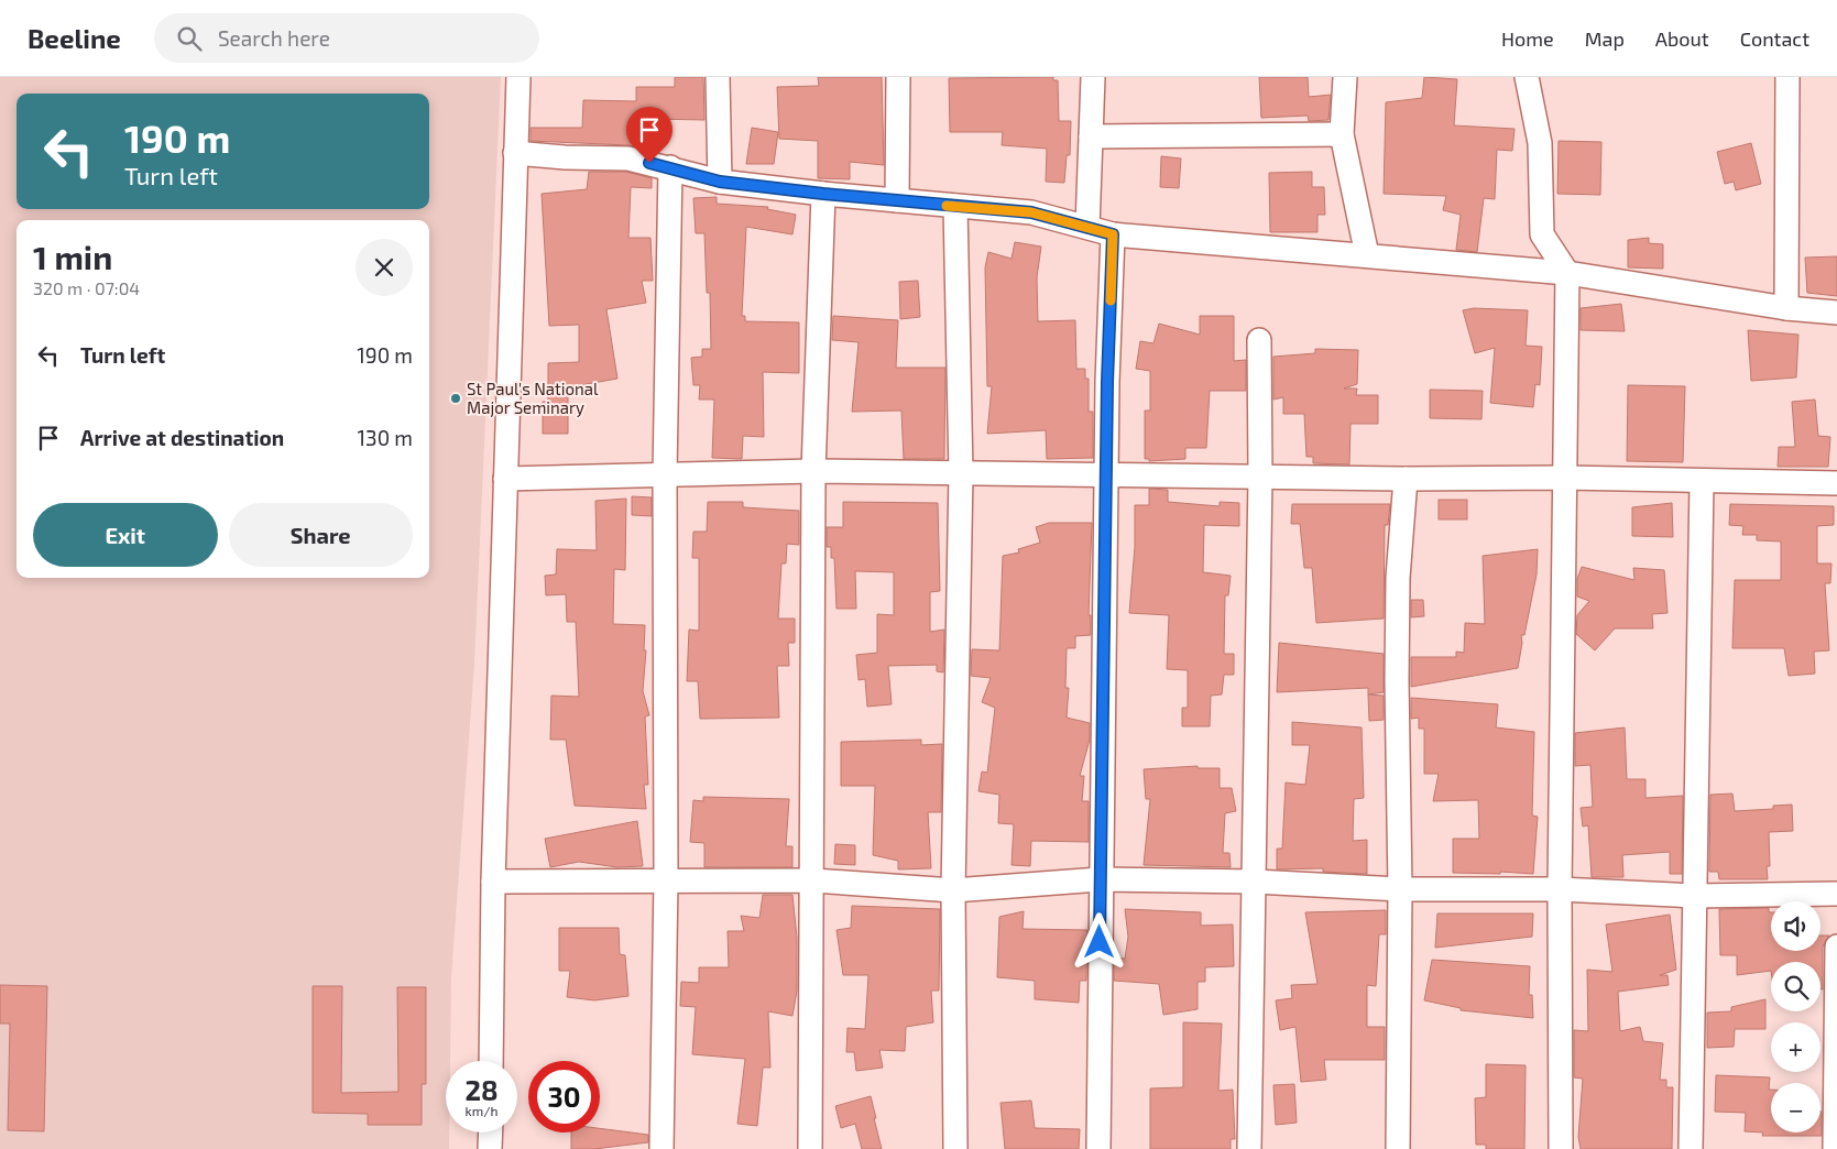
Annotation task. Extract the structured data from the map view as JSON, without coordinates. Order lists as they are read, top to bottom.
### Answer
{
  "places": ["St Paul's National Major Seminary"],
  "page": {
    "header": "Beeline",
    "search": "Search here",
    "nav": [
      "Home",
      "Map",
      "About",
      "Contact"
    ],
    "turn": ["190 m", "Turn left"],
    "heading": ["1 min", "320 m · 07:04"],
    "list": [
      {
        "name": "Turn left",
        "value": "190 m"
      },
      {
        "name": "Arrive at destination",
        "value": "130 m"
      }
    ],
    "buttons": ["Exit", "Share"],
    "map_buttons": ["+", "−"],
    "speed": "28 km/h",
    "limit": "30"
  }
}
